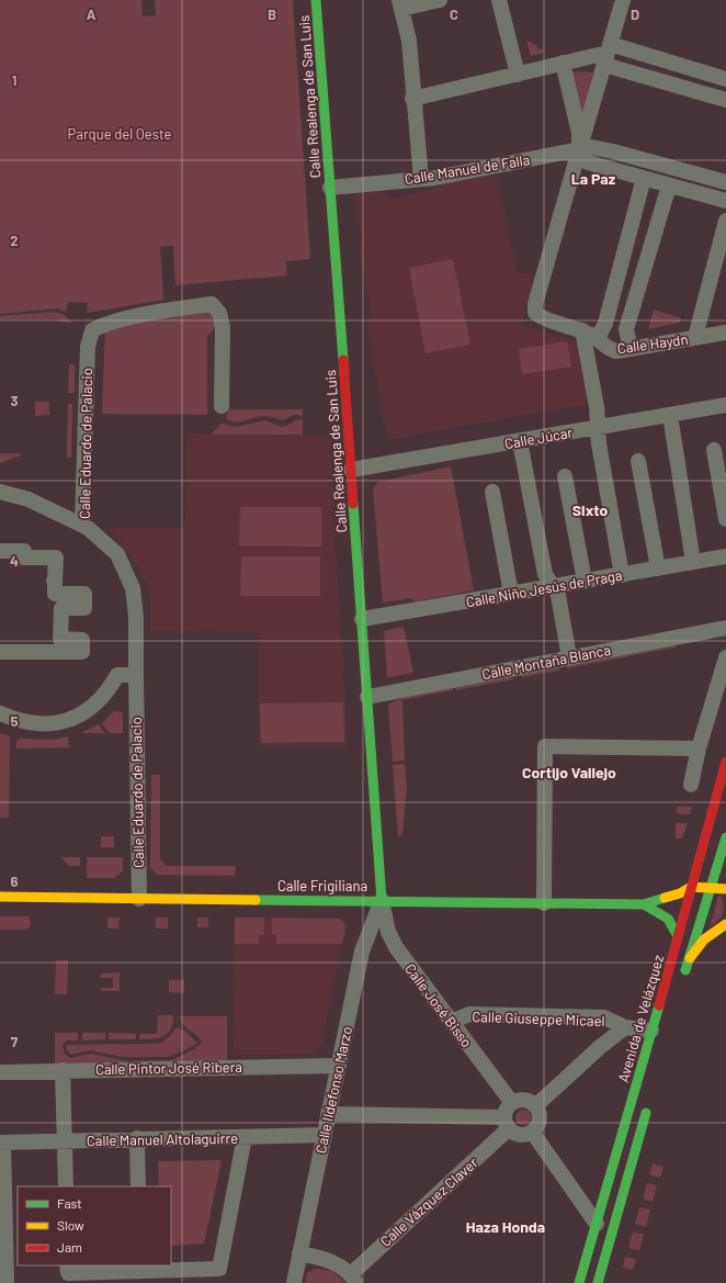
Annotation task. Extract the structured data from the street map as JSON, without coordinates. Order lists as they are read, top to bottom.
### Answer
{
  "streets": {
    "main road": ["Calle Realenga de San Luis", "Calle Frigiliana", "Avenida de Velázquez"],
    "street": [
      "Calle Manuel de Falla",
      "Calle Haydn",
      "Calle Júcar",
      "Calle Eduardo de Palacio",
      "Calle Niño Jesús de Praga",
      "Calle Montaña Blanca",
      "Calle José Bisso",
      "Calle Giuseppe Micael",
      "Calle Pintor José Ribera",
      "Calle Ildefonso Marzo",
      "Calle Manuel Altolaguirre",
      "Calle Vázquez Claver"
    ]
  },
  "crossings": [
    ["Calle Realenga de San Luis", "Calle Manuel de Falla"],
    ["Calle Realenga de San Luis", "Calle Júcar"],
    ["Calle Realenga de San Luis", "Calle Niño Jesús de Praga"],
    ["Calle Realenga de San Luis", "Calle Montaña Blanca"],
    ["Calle Realenga de San Luis", "Calle Frigiliana"],
    ["Calle Realenga de San Luis", "Calle José Bisso"],
    ["Calle Realenga de San Luis", "Calle Ildefonso Marzo"],
    ["Calle Manuel de Falla", "Calle Haydn"],
    ["Calle Eduardo de Palacio", "Calle Frigiliana"],
    ["Calle Frigiliana", "Calle José Bisso"],
    ["Calle Frigiliana", "Avenida de Velázquez"],
    ["Calle Frigiliana", "Calle Ildefonso Marzo"],
    ["Calle José Bisso", "Calle Giuseppe Micael"],
    ["Calle José Bisso", "Calle Ildefonso Marzo"],
    ["Calle José Bisso", "Calle Vázquez Claver"],
    ["Calle Giuseppe Micael", "Avenida de Velázquez"],
    ["Calle Pintor José Ribera", "Calle Ildefonso Marzo"],
    ["Calle Ildefonso Marzo", "Calle Manuel Altolaguirre"]
  ],
  "districts": [
    "La Paz",
    "Sixto",
    "Cortijo Vallejo",
    "Haza Honda"
  ],
  "parks": ["Parque del Oeste"],
  "legend": ["Fast", "Slow", "Jam"],
  "grid": {
    "columns": [
      "A",
      "B",
      "C",
      "D"
    ],
    "rows": [
      "1",
      "2",
      "3",
      "4",
      "5",
      "6",
      "7"
    ]
  }
}
